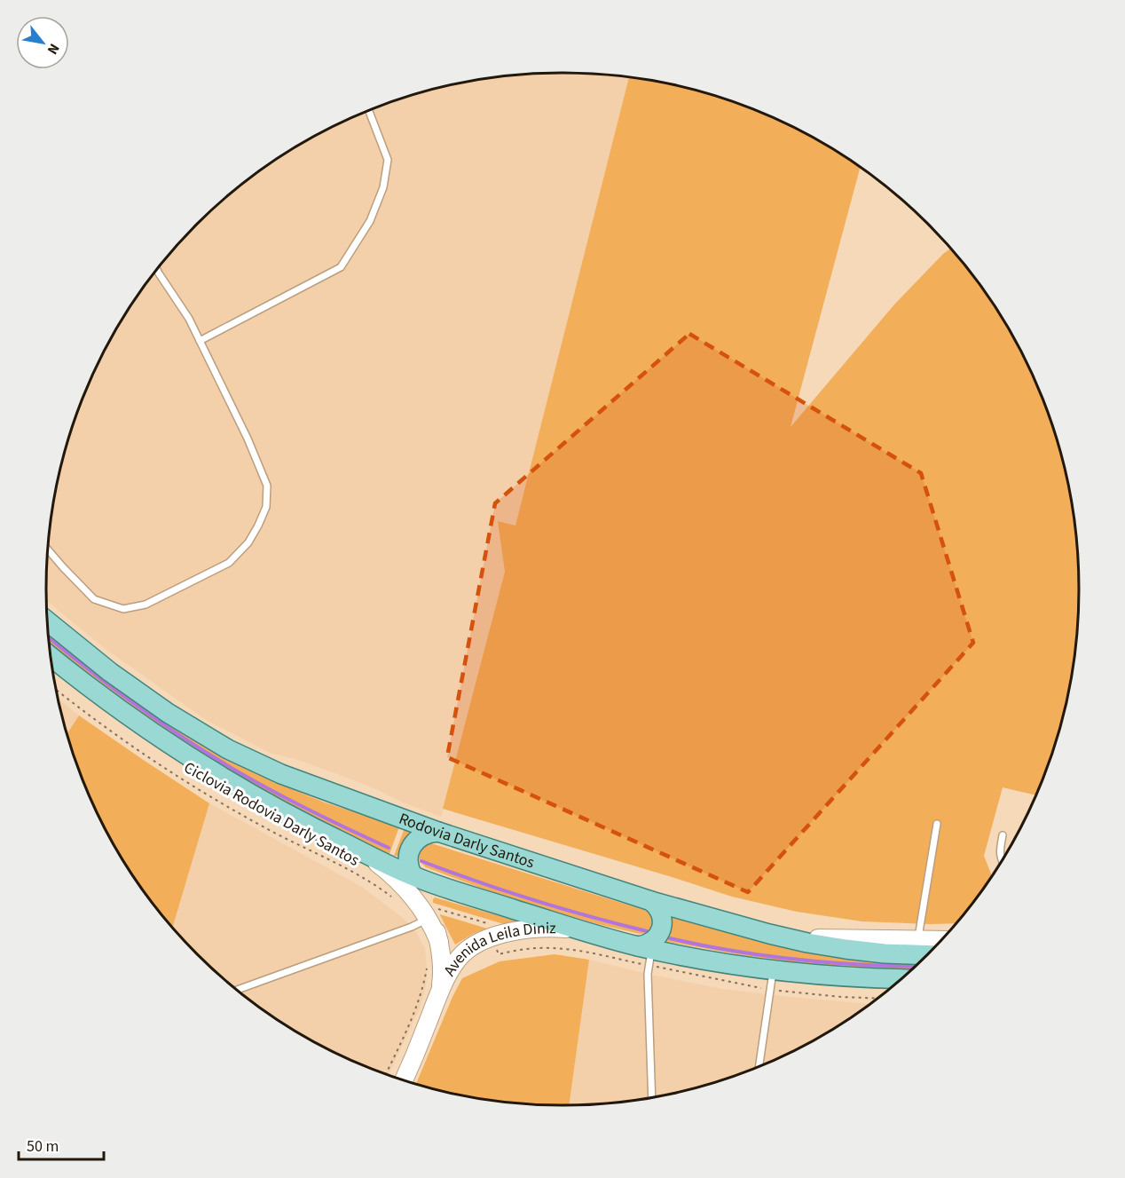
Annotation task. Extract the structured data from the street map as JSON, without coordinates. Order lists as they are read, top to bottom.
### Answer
{
  "streets": {
    "main road": ["Rodovia Darly Santos", "Avenida Leila Diniz"],
    "path": ["Ciclovia Rodovia Darly Santos"]
  },
  "scale_bar": "50 m",
  "north": "bottom right"
}
